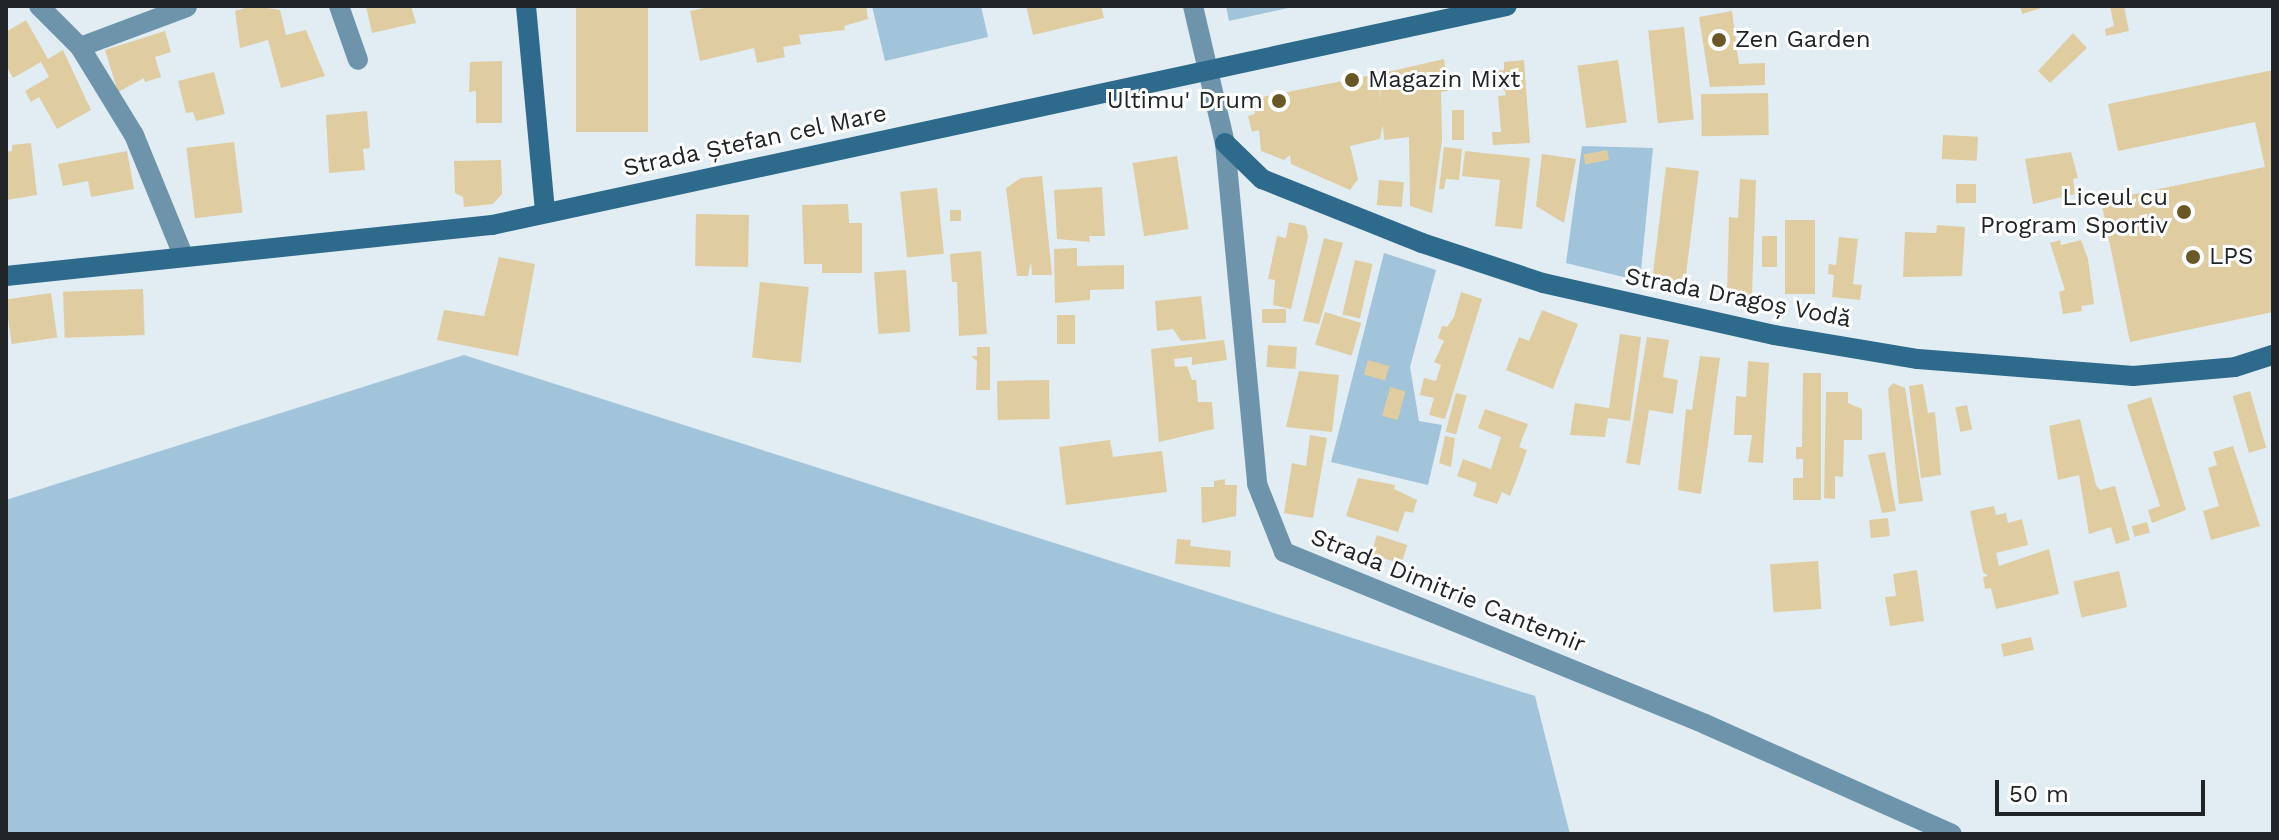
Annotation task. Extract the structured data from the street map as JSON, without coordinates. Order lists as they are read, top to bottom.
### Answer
{
  "streets": {
    "street": ["Strada Ștefan cel Mare", "Strada Dragoș Vodă", "Strada Dimitrie Cantemir"]
  },
  "crossings": [
    ["Strada Ștefan cel Mare", "Strada Dimitrie Cantemir"],
    ["Strada Dragoș Vodă", "Strada Dimitrie Cantemir"]
  ],
  "places": [
    "Zen Garden",
    "Magazin Mixt",
    "Ultimu' Drum",
    "Liceul cu Program Sportiv",
    "LPS"
  ],
  "scale_bar": "50 m"
}
